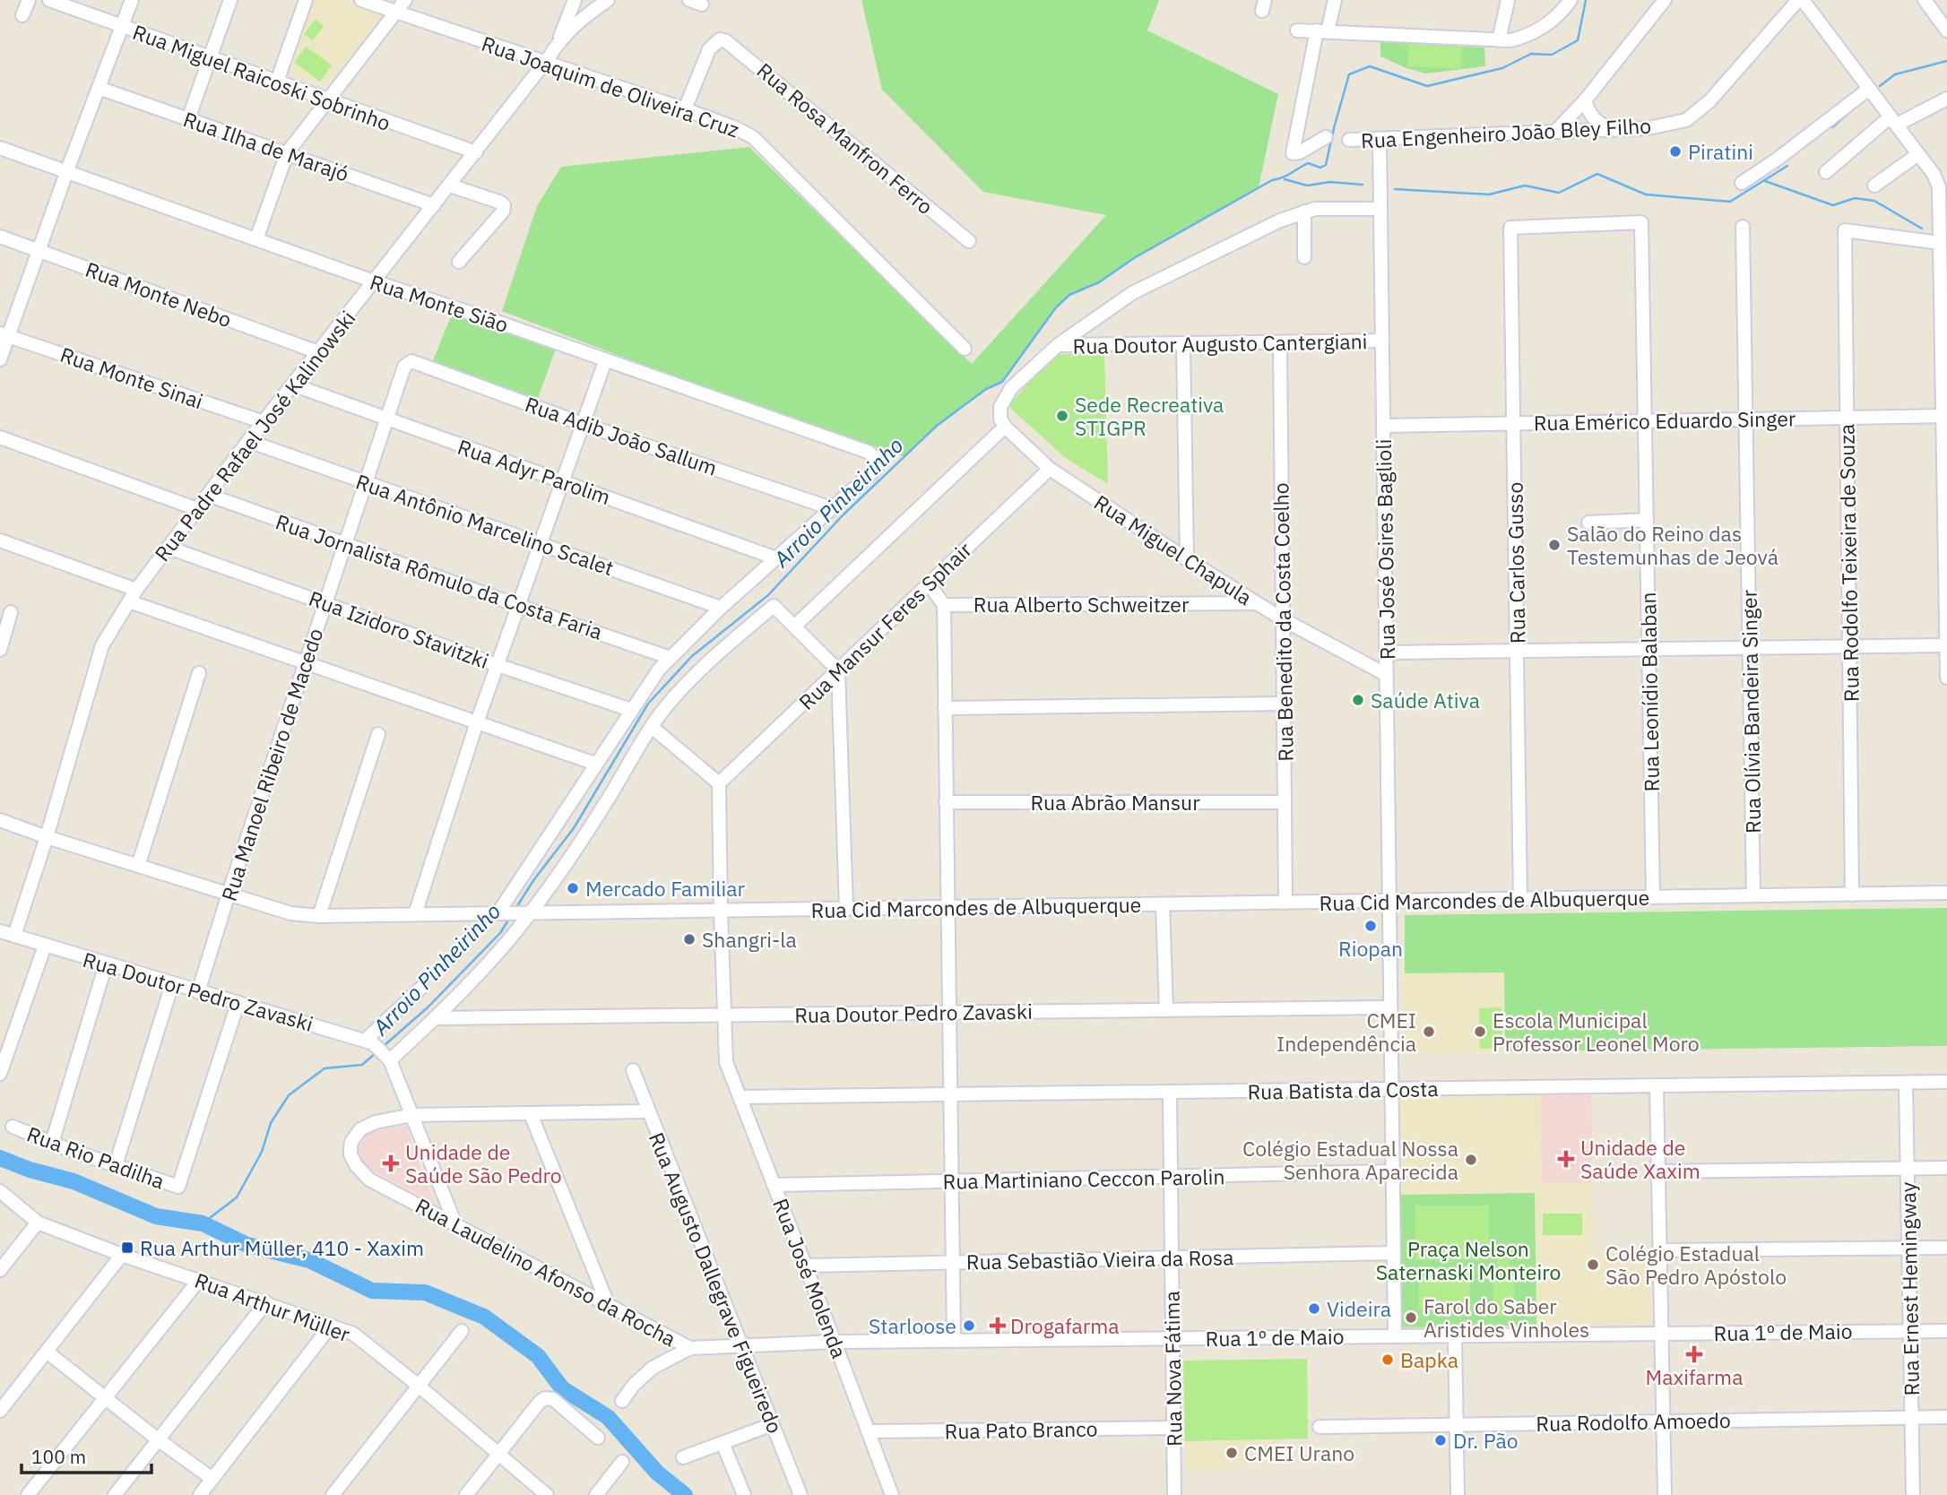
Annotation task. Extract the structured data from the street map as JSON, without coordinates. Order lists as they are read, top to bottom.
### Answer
{
  "streets": {
    "street": [
      "Rua Miguel Raicoski Sobrinho",
      "Rua Joaquim de Oliveira Cruz",
      "Rua Engenheiro João Bley Filho",
      "Rua Rosa Manfron Ferro",
      "Rua Ilha de Marajó",
      "Rua Monte Nebo",
      "Rua Monte Sião",
      "Rua Doutor Augusto Cantergiani",
      "Rua Monte Sinai",
      "Rua Emérico Eduardo Singer",
      "Rua Padre Rafael José Kalinowski",
      "Rua Adib João Sallum",
      "Rua Adyr Parolim",
      "Rua Antônio Marcelino Scalet",
      "Rua Miguel Chapula",
      "Rua José Osires Baglioli",
      "Rua Carlos Gusso",
      "Rua Rodolfo Teixeira de Souza",
      "Rua Jornalista Rômulo da Costa Faria",
      "Rua Alberto Schweitzer",
      "Rua Benedito da Costa Coelho",
      "Rua Mansur Feres Sphair",
      "Rua Izidoro Stavitzki",
      "Rua Leonídio Balaban",
      "Rua Olívia Bandeira Singer",
      "Rua Manoel Ribeiro de Macedo",
      "Rua Abrão Mansur",
      "Rua Cid Marcondes de Albuquerque",
      "Rua Doutor Pedro Zavaski",
      "Rua Batista da Costa",
      "Rua Rio Padilha",
      "Rua Martiniano Ceccon Parolin",
      "Rua Sebastião Vieira da Rosa",
      "Rua Laudelino Afonso da Rocha",
      "Rua José Molenda",
      "Rua Augusto Dallegrave Figueiredo",
      "Rua Ernest Hemingway",
      "Rua Arthur Müller",
      "Rua 1º de Maio",
      "Rua Nova Fátima",
      "Rua Rodolfo Amoedo",
      "Rua Pato Branco"
    ]
  },
  "crossings": [
    ["Rua Miguel Raicoski Sobrinho", "Rua Padre Rafael José Kalinowski"],
    ["Rua Joaquim de Oliveira Cruz", "Rua Rosa Manfron Ferro"],
    ["Rua Joaquim de Oliveira Cruz", "Rua Padre Rafael José Kalinowski"],
    ["Rua Engenheiro João Bley Filho", "Rua José Osires Baglioli"],
    ["Rua Ilha de Marajó", "Rua Padre Rafael José Kalinowski"],
    ["Rua Monte Nebo", "Rua Padre Rafael José Kalinowski"],
    ["Rua Monte Sião", "Rua Padre Rafael José Kalinowski"],
    ["Rua Monte Sião", "Rua Adib João Sallum"],
    ["Rua Doutor Augusto Cantergiani", "Rua José Osires Baglioli"],
    ["Rua Doutor Augusto Cantergiani", "Rua Benedito da Costa Coelho"],
    ["Rua Monte Sinai", "Rua Padre Rafael José Kalinowski"],
    ["Rua Emérico Eduardo Singer", "Rua José Osires Baglioli"],
    ["Rua Emérico Eduardo Singer", "Rua Carlos Gusso"],
    ["Rua Emérico Eduardo Singer", "Rua Rodolfo Teixeira de Souza"],
    ["Rua Emérico Eduardo Singer", "Rua Leonídio Balaban"],
    ["Rua Emérico Eduardo Singer", "Rua Olívia Bandeira Singer"],
    ["Rua Padre Rafael José Kalinowski", "Rua Adyr Parolim"],
    ["Rua Padre Rafael José Kalinowski", "Rua Antônio Marcelino Scalet"],
    ["Rua Padre Rafael José Kalinowski", "Rua Jornalista Rômulo da Costa Faria"],
    ["Rua Padre Rafael José Kalinowski", "Rua Izidoro Stavitzki"],
    ["Rua Padre Rafael José Kalinowski", "Rua Cid Marcondes de Albuquerque"],
    ["Rua Padre Rafael José Kalinowski", "Rua Doutor Pedro Zavaski"],
    ["Rua Adib João Sallum", "Rua Manoel Ribeiro de Macedo"],
    ["Rua Adyr Parolim", "Rua Manoel Ribeiro de Macedo"],
    ["Rua Antônio Marcelino Scalet", "Rua Manoel Ribeiro de Macedo"],
    ["Rua Miguel Chapula", "Rua José Osires Baglioli"],
    ["Rua Miguel Chapula", "Rua Alberto Schweitzer"],
    ["Rua Miguel Chapula", "Rua Benedito da Costa Coelho"],
    ["Rua Miguel Chapula", "Rua Mansur Feres Sphair"],
    ["Rua José Osires Baglioli", "Rua Cid Marcondes de Albuquerque"],
    ["Rua José Osires Baglioli", "Rua Doutor Pedro Zavaski"],
    ["Rua José Osires Baglioli", "Rua Batista da Costa"],
    ["Rua José Osires Baglioli", "Rua Martiniano Ceccon Parolin"],
    ["Rua José Osires Baglioli", "Rua Sebastião Vieira da Rosa"],
    ["Rua José Osires Baglioli", "Rua 1º de Maio"],
    ["Rua Carlos Gusso", "Rua Leonídio Balaban"],
    ["Rua Carlos Gusso", "Rua Cid Marcondes de Albuquerque"],
    ["Rua Rodolfo Teixeira de Souza", "Rua Cid Marcondes de Albuquerque"],
    ["Rua Jornalista Rômulo da Costa Faria", "Rua Manoel Ribeiro de Macedo"],
    ["Rua Benedito da Costa Coelho", "Rua Abrão Mansur"],
    ["Rua Benedito da Costa Coelho", "Rua Cid Marcondes de Albuquerque"],
    ["Rua Izidoro Stavitzki", "Rua Manoel Ribeiro de Macedo"],
    ["Rua Leonídio Balaban", "Rua Cid Marcondes de Albuquerque"],
    ["Rua Olívia Bandeira Singer", "Rua Cid Marcondes de Albuquerque"],
    ["Rua Manoel Ribeiro de Macedo", "Rua Cid Marcondes de Albuquerque"],
    ["Rua Manoel Ribeiro de Macedo", "Rua Doutor Pedro Zavaski"],
    ["Rua Doutor Pedro Zavaski", "Rua Rio Padilha"],
    ["Rua Doutor Pedro Zavaski", "Rua José Molenda"],
    ["Rua Batista da Costa", "Rua José Molenda"],
    ["Rua Batista da Costa", "Rua Ernest Hemingway"],
    ["Rua Batista da Costa", "Rua Nova Fátima"],
    ["Rua Martiniano Ceccon Parolin", "Rua José Molenda"],
    ["Rua Martiniano Ceccon Parolin", "Rua Nova Fátima"],
    ["Rua Sebastião Vieira da Rosa", "Rua José Molenda"],
    ["Rua Sebastião Vieira da Rosa", "Rua Nova Fátima"],
    ["Rua Laudelino Afonso da Rocha", "Rua Augusto Dallegrave Figueiredo"],
    ["Rua Laudelino Afonso da Rocha", "Rua 1º de Maio"],
    ["Rua José Molenda", "Rua 1º de Maio"],
    ["Rua José Molenda", "Rua Pato Branco"],
    ["Rua Augusto Dallegrave Figueiredo", "Rua 1º de Maio"],
    ["Rua Ernest Hemingway", "Rua 1º de Maio"],
    ["Rua Ernest Hemingway", "Rua Rodolfo Amoedo"],
    ["Rua 1º de Maio", "Rua Nova Fátima"],
    ["Rua Nova Fátima", "Rua Pato Branco"]
  ],
  "water": ["Arroio Pinheirinho"],
  "parks": ["Praça Nelson Saternaski Monteiro"],
  "places": {
    "other": [
      "Piratini",
      "Sede Recreativa STIGPR",
      "Salão do Reino das Testemunhas de Jeová",
      "Saúde Ativa",
      "Mercado Familiar",
      "Riopan",
      "Shangri-la",
      "CMEI Independência",
      "Escola Municipal Professor Leonel Moro",
      "Colégio Estadual Nossa Senhora Aparecida",
      "Colégio Estadual São Pedro Apóstolo",
      "Videira",
      "Farol do Saber Aristides Vinholes",
      "Starloose",
      "Bapka",
      "Dr. Pão",
      "CMEI Urano"
    ],
    "health": [
      "Unidade de Saúde Xaxim",
      "Unidade de Saúde São Pedro",
      "Drogafarma",
      "Maxifarma"
    ],
    "transit": ["Rua Arthur Müller, 410 - Xaxim"]
  },
  "scale_bar": "100 m"
}
